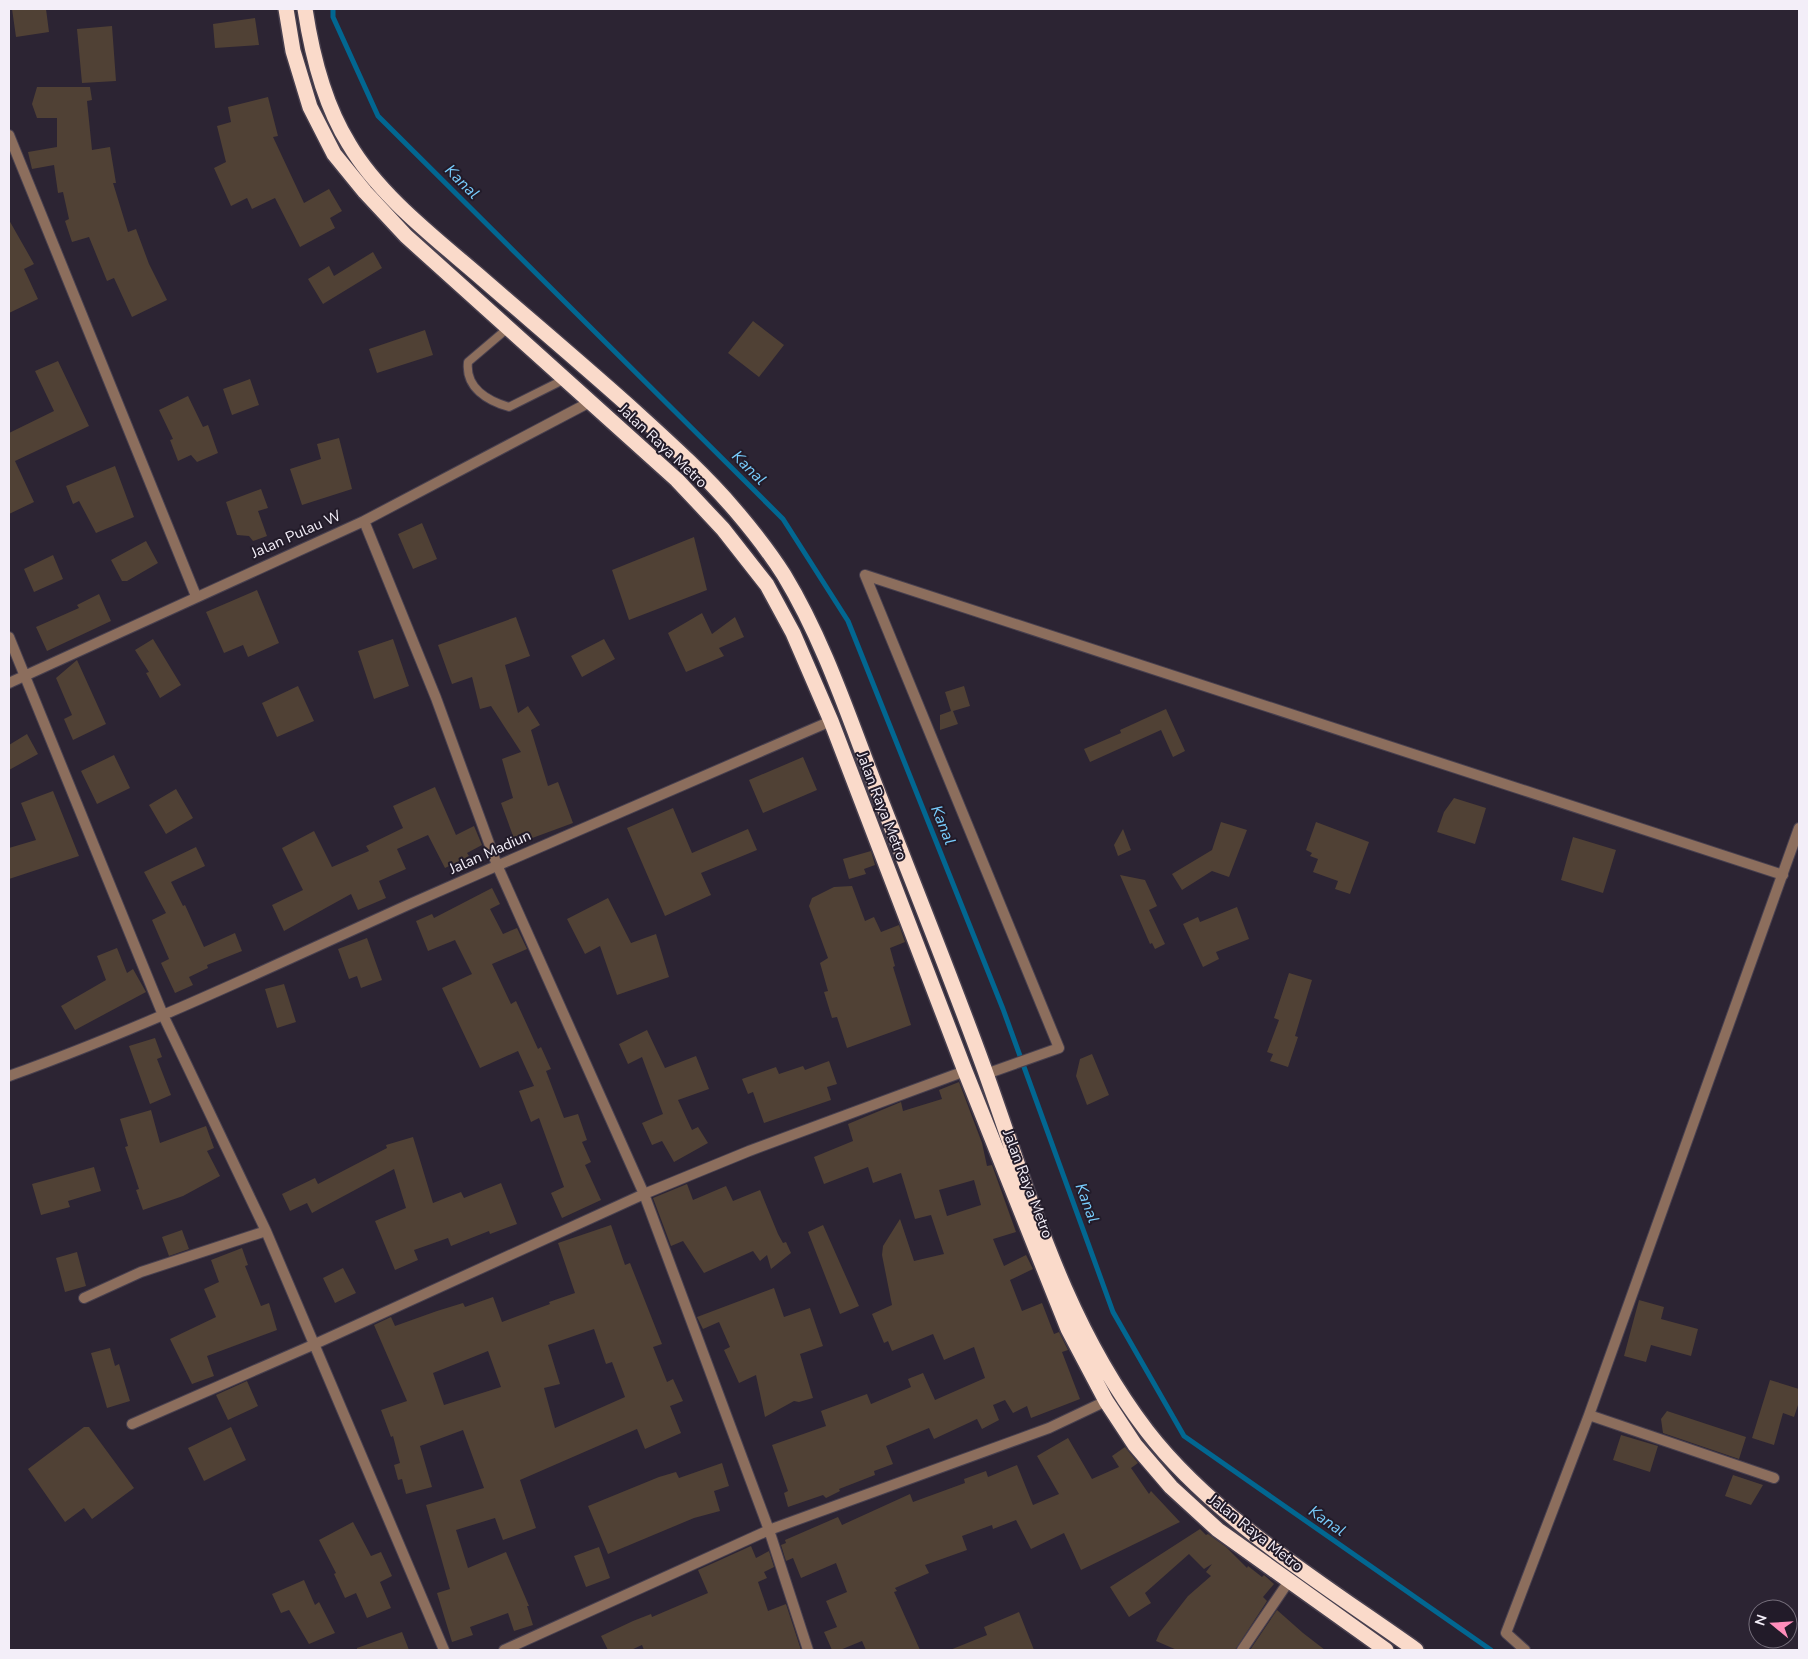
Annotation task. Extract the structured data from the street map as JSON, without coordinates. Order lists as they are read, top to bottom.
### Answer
{
  "streets": {
    "highway": ["Jalan Raya Metro"],
    "street": ["Jalan Pulau W", "Jalan Madiun"]
  },
  "crossings": [
    ["Jalan Raya Metro", "Jalan Pulau W"],
    ["Jalan Raya Metro", "Jalan Madiun"]
  ],
  "water": ["Kanal"],
  "north": "left"
}
